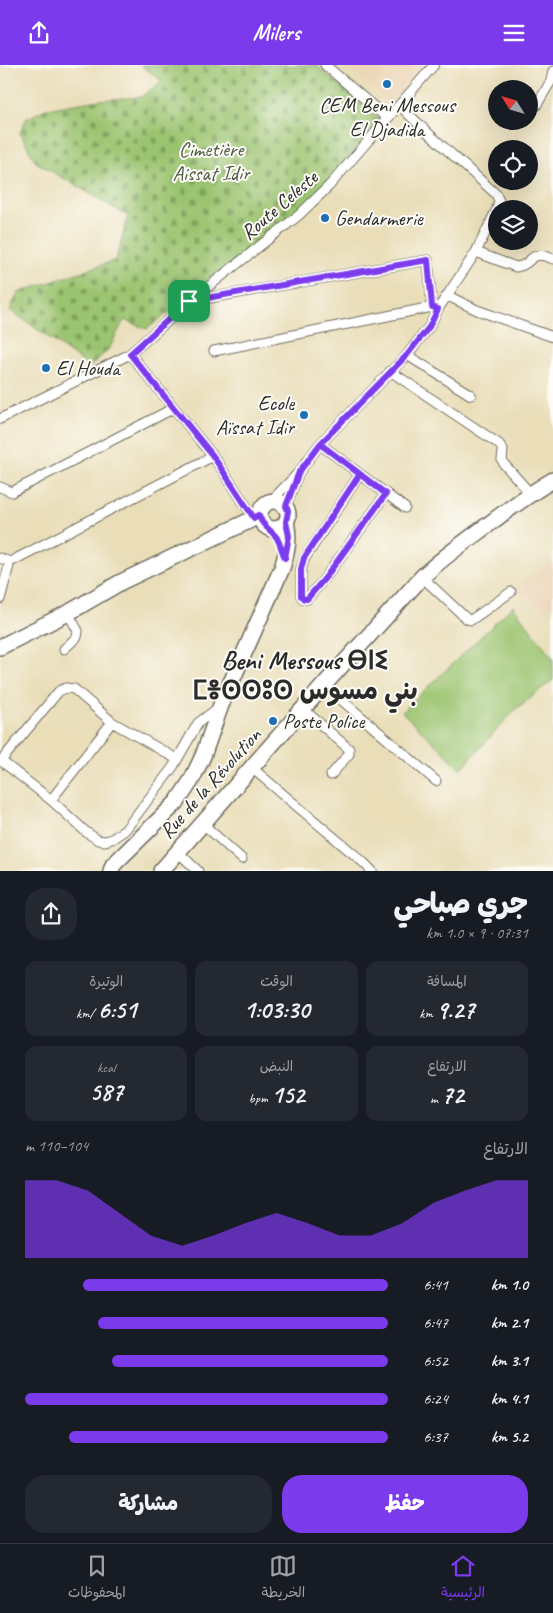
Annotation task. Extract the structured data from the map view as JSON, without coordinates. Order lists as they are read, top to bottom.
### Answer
{
  "streets": {
    "main road": ["Rue de la Révolution"],
    "street": ["Route Celeste"]
  },
  "districts": ["Beni Messous ⴱⵏⵉ ⵎⴻⵙⵙⵓⵙ بني مسوس"],
  "parks": ["Cimetière Aissat Idir"],
  "places": [
    "CEM Beni Messous El Djadida",
    "Gendarmerie",
    "El Houda",
    "Ecole Aïssat Idir",
    "Poste Police"
  ],
  "north": "top left",
  "page": {
    "header": "Milers",
    "heading": ["جري صباحي", "07:31 · 9 × 1.0 km"],
    "stats": [
      ["المسافة", "9.27 km"],
      ["الوقت", "1:03:30"],
      ["الوتيرة", "6:51 /km"],
      ["الارتفاع", "72 m"],
      ["النبض", "152 bpm"],
      ["kcal", "587"]
    ],
    "chart": ["الارتفاع", "104–110 m"],
    "list": [
      {
        "name": "1.0 km",
        "note": "6:41"
      },
      {
        "name": "2.1 km",
        "note": "6:47"
      },
      {
        "name": "3.1 km",
        "note": "6:52"
      },
      {
        "name": "4.1 km",
        "note": "6:24"
      },
      {
        "name": "5.2 km",
        "note": "6:37"
      }
    ],
    "buttons": ["حفظ", "مشاركة"],
    "tabs": ["الرئيسية", "الخريطة", "المحفوظات"]
  }
}
